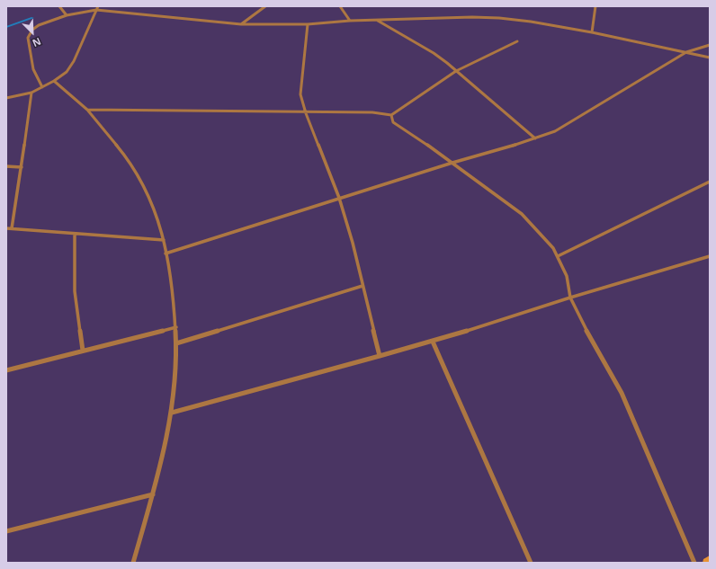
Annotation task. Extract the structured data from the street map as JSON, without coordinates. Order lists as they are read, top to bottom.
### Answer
{
  "north": "bottom right"
}
